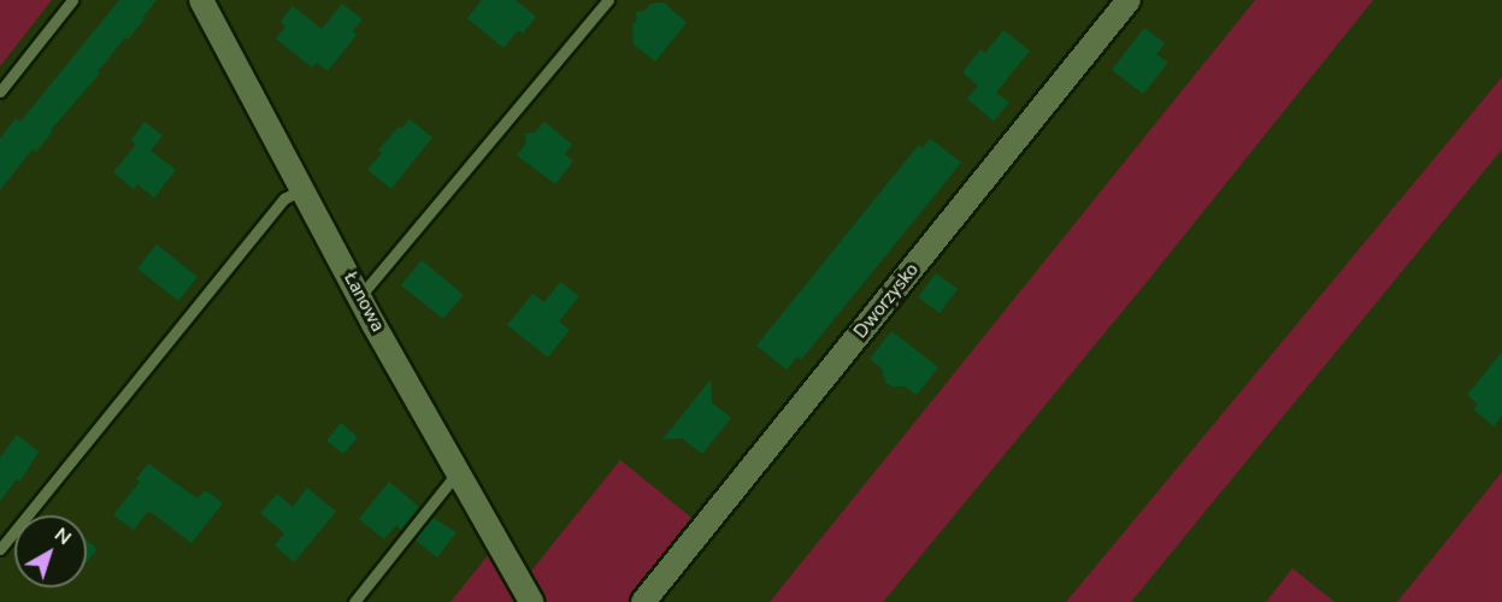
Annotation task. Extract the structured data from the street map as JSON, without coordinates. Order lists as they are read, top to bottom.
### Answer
{
  "streets": {
    "street": ["Dworzysko", "Łanowa"]
  },
  "north": "top right"
}
